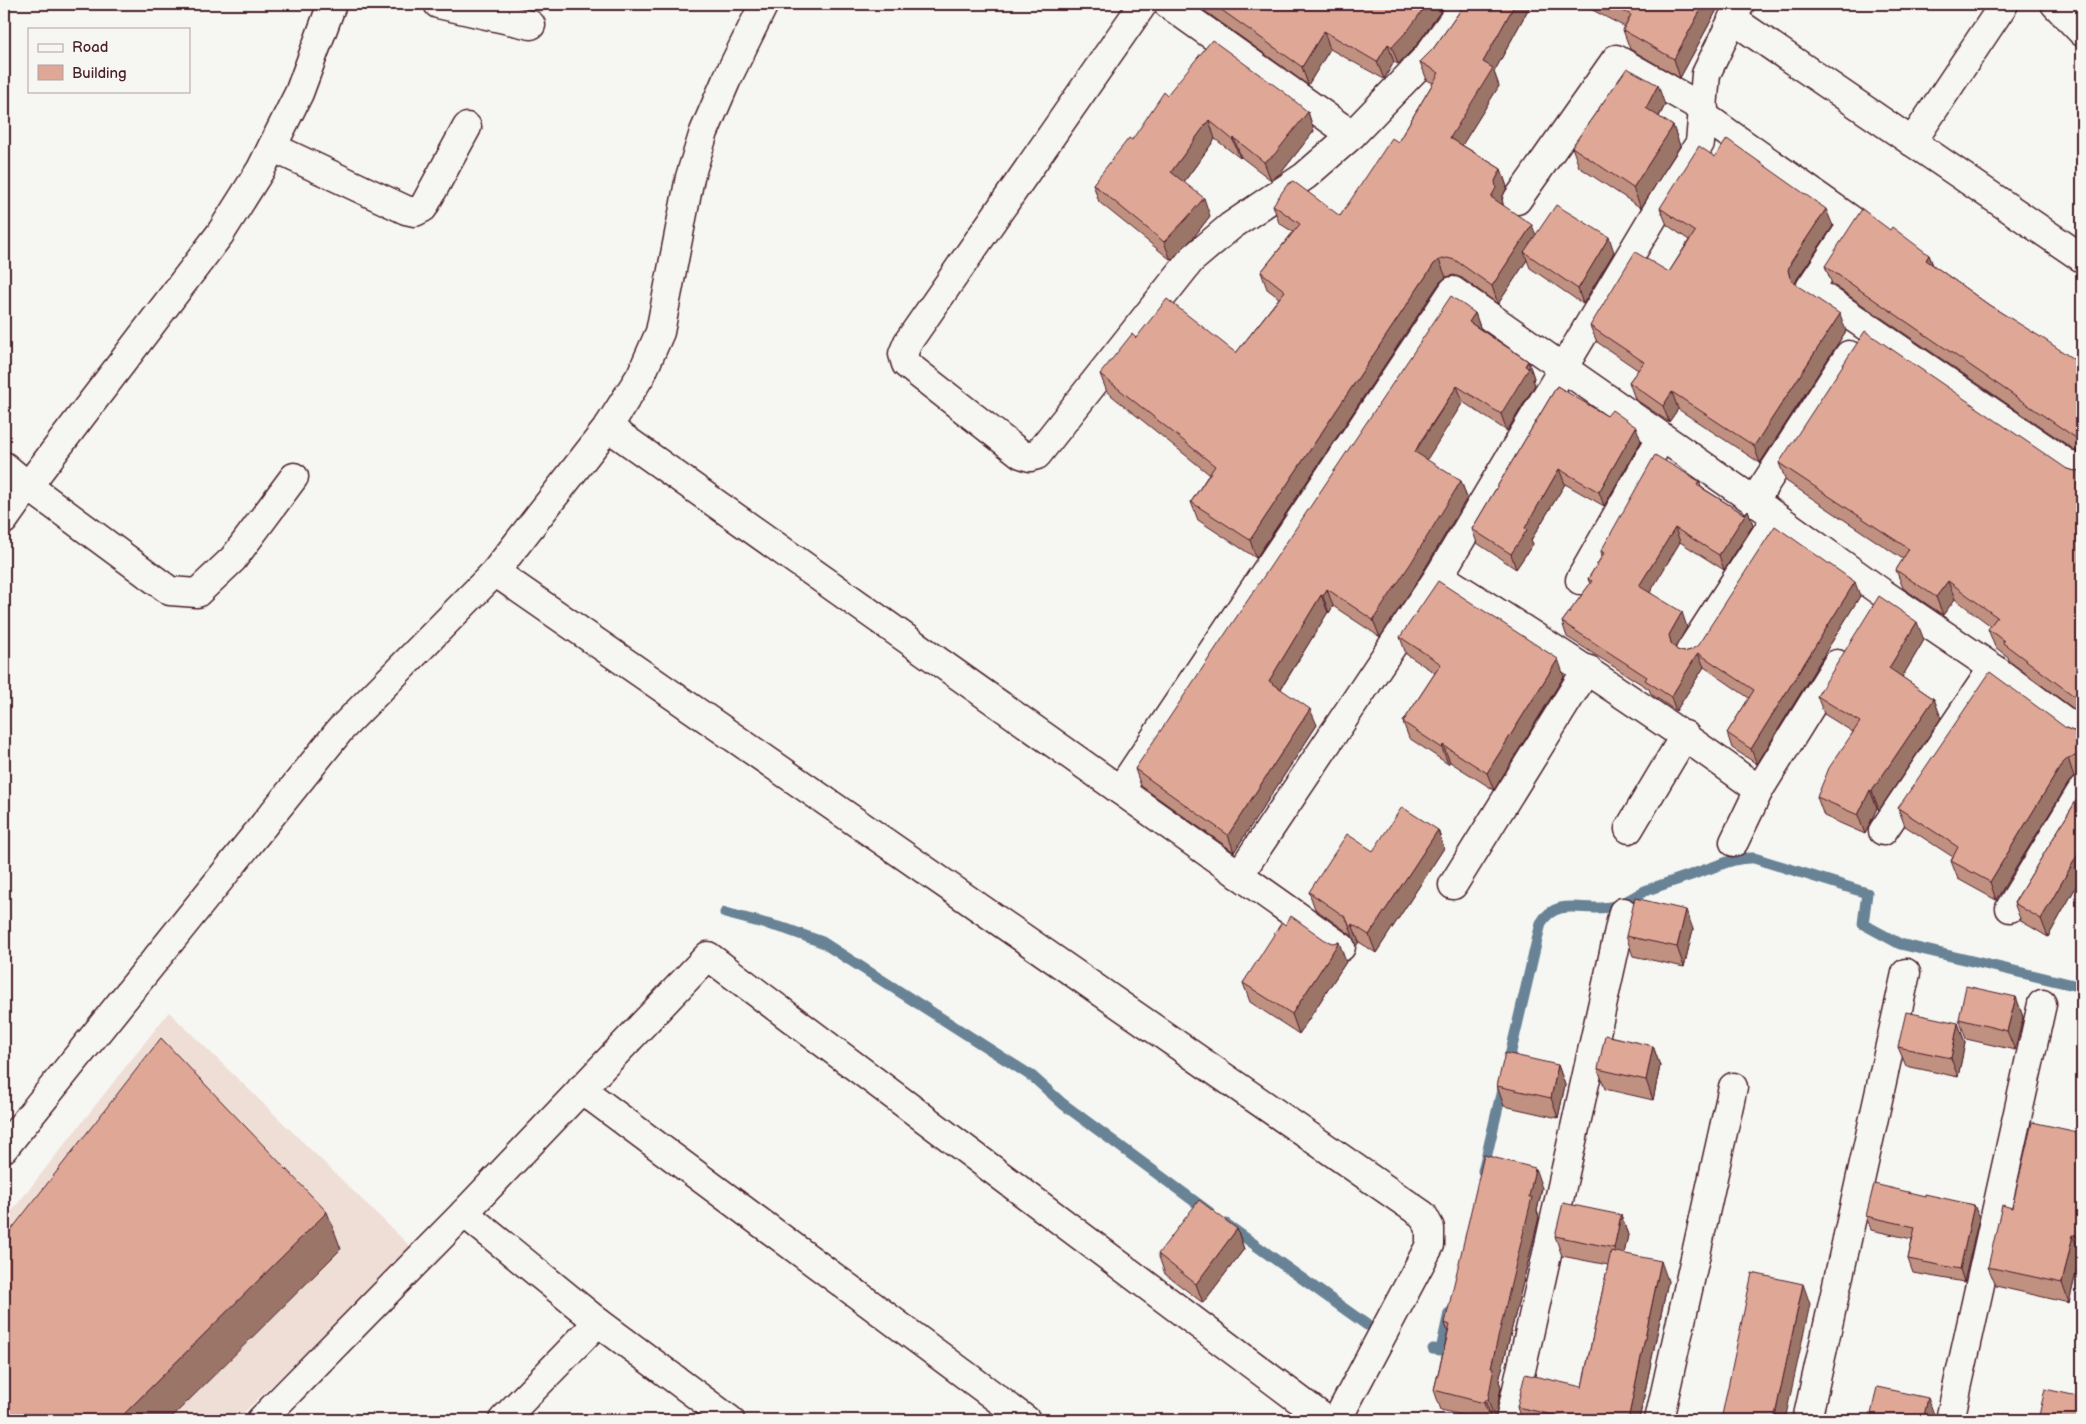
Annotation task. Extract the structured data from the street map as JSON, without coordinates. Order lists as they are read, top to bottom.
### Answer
{
  "legend": ["Road", "Building"]
}
